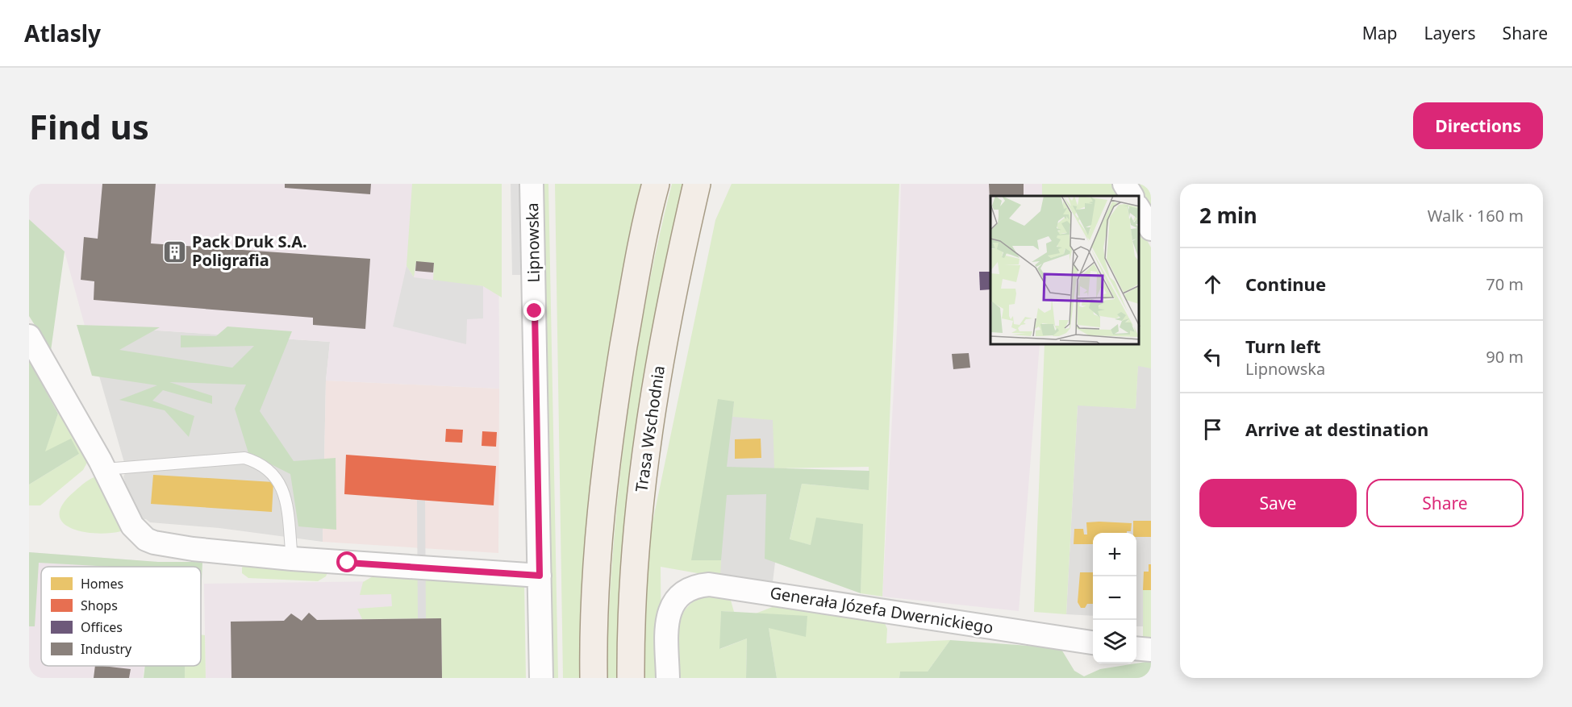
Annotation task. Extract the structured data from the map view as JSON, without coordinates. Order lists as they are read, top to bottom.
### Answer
{
  "streets": {
    "main road": ["Trasa Wschodnia"],
    "street": ["Lipnowska", "Generała Józefa Dwernickiego"]
  },
  "places": {
    "building": ["Pack Druk S.A. Poligrafia"]
  },
  "legend": [
    "Homes",
    "Shops",
    "Offices",
    "Industry"
  ],
  "page": {
    "header": "Atlasly",
    "nav": ["Map", "Layers", "Share"],
    "buttons": [
      "Directions",
      ["Save", "Share"]
    ],
    "title": "Find us",
    "heading": ["2 min", "Walk · 160 m"],
    "list": [
      ["Continue", "70 m"],
      ["Turn left", "Lipnowska", "90 m"],
      "Arrive at destination"
    ],
    "map_buttons": ["+", "−"]
  }
}
